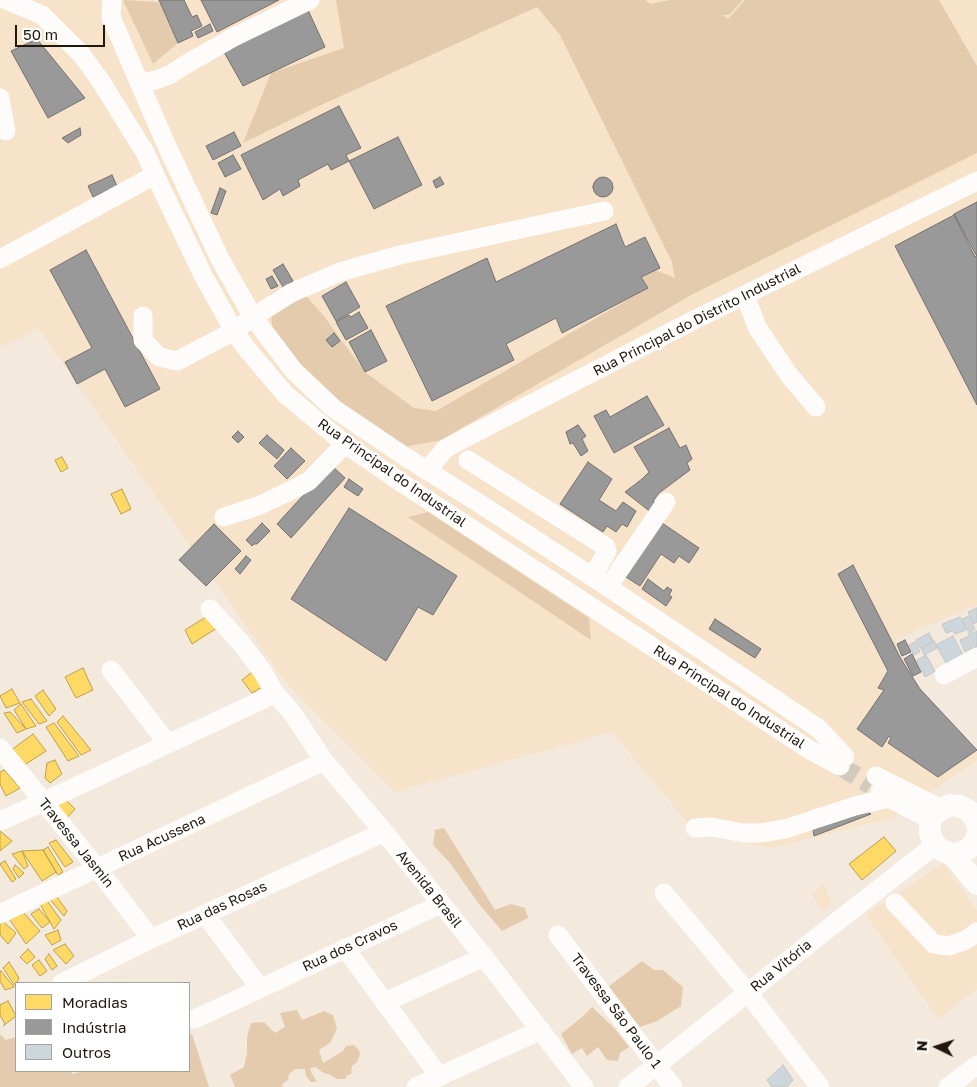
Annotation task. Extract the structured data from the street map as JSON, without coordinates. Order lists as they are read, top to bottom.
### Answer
{
  "streets": {
    "street": [
      "Rua Principal do Distrito Industrial",
      "Rua Principal do Industrial",
      "Rua Acussena",
      "Travessa Jasmin",
      "Avenida Brasil",
      "Rua das Rosas",
      "Rua dos Cravos",
      "Rua Vitória",
      "Travessa São Paulo 1"
    ]
  },
  "crossings": [
    ["Rua Principal do Distrito Industrial", "Rua Principal do Industrial"],
    ["Rua Acussena", "Travessa Jasmin"],
    ["Rua Acussena", "Avenida Brasil"],
    ["Travessa Jasmin", "Rua das Rosas"],
    ["Avenida Brasil", "Rua das Rosas"],
    ["Avenida Brasil", "Rua dos Cravos"],
    ["Rua Vitória", "Travessa São Paulo 1"]
  ],
  "legend": ["Moradias", "Indústria", "Outros"],
  "scale_bar": "50 m",
  "north": "left"
}
